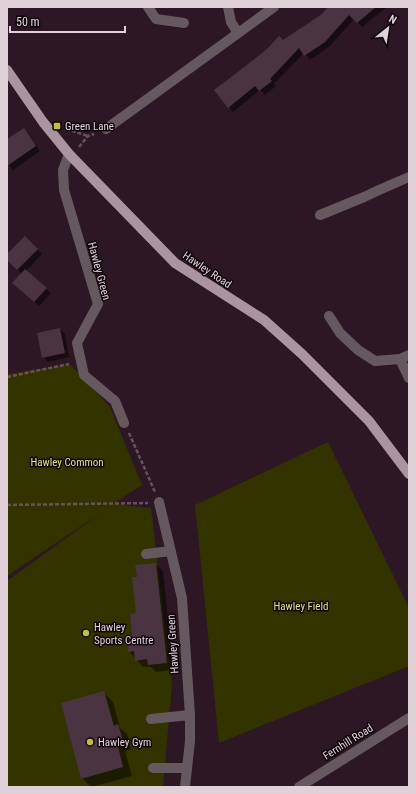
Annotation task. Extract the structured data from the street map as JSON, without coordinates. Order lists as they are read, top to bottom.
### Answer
{
  "streets": {
    "main road": ["Hawley Road"],
    "street": ["Hawley Green", "Fernhill Road"]
  },
  "crossings": [
    ["Hawley Road", "Hawley Green"]
  ],
  "parks": ["Hawley Common", "Hawley Field"],
  "places": {
    "transit": ["Green Lane"],
    "other": ["Hawley Sports Centre", "Hawley Gym"]
  },
  "scale_bar": "50 m",
  "north": "top right"
}
